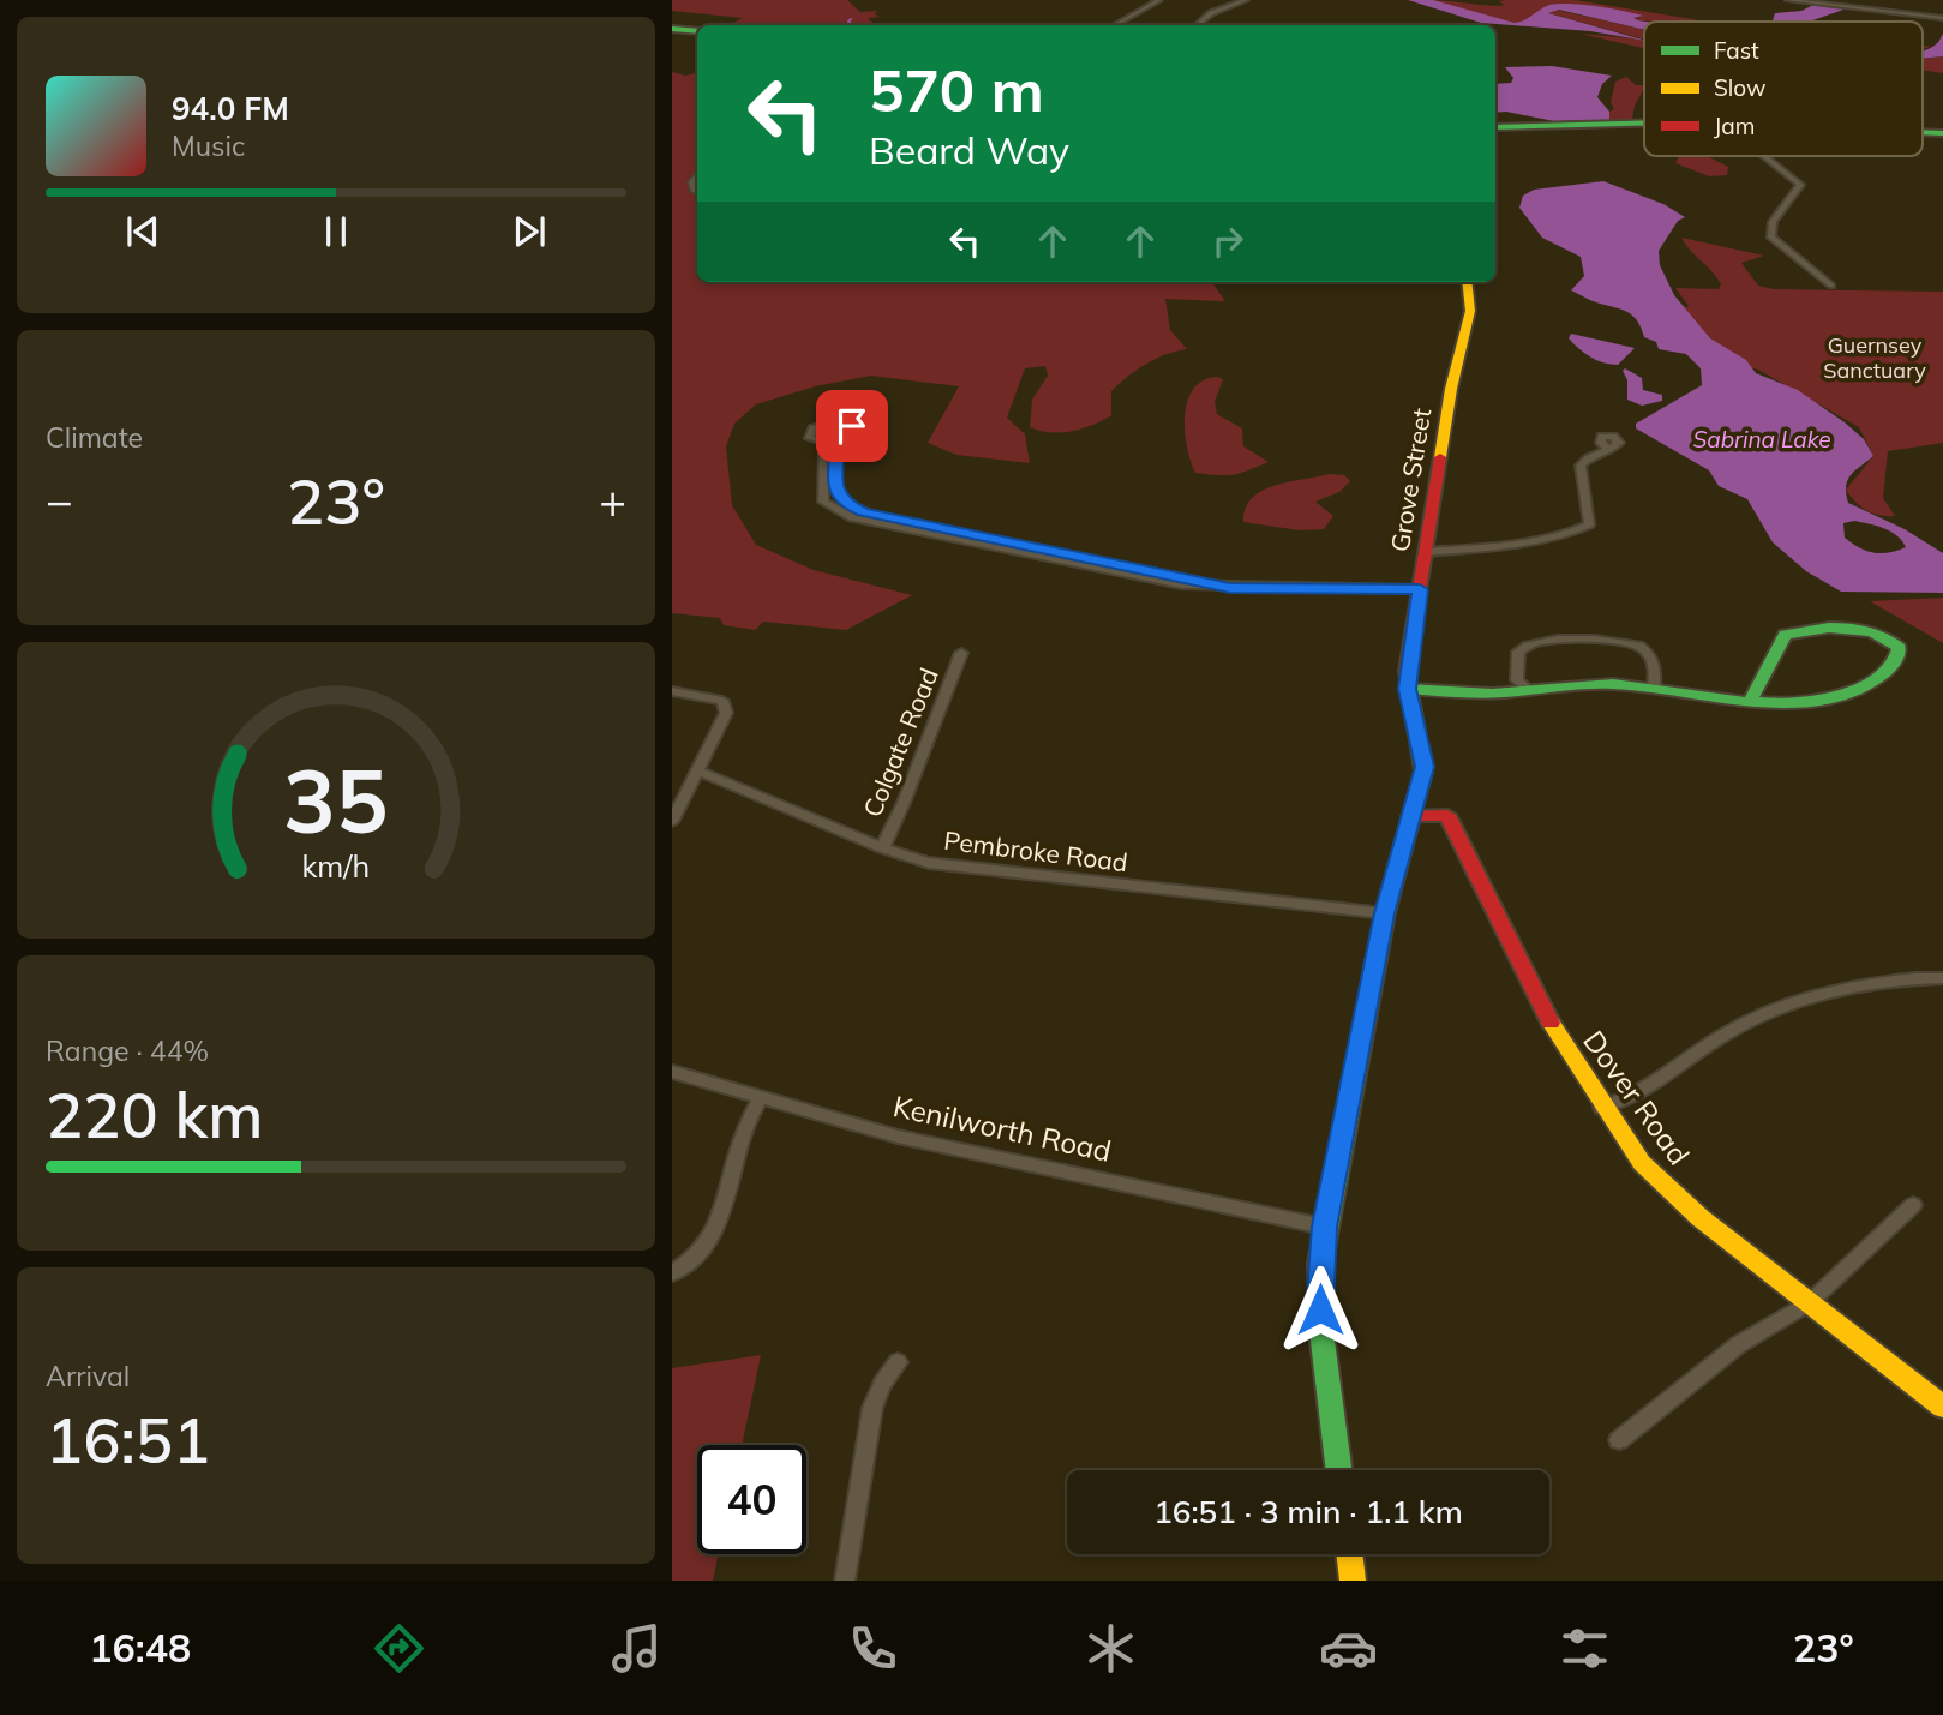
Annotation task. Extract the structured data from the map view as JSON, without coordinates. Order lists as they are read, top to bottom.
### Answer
{
  "streets": {
    "street": [
      "Grove Street",
      "Colgate Road",
      "Pembroke Road",
      "Dover Road",
      "Kenilworth Road"
    ]
  },
  "crossings": [
    ["Grove Street", "Pembroke Road"],
    ["Grove Street", "Dover Road"],
    ["Grove Street", "Kenilworth Road"],
    ["Colgate Road", "Pembroke Road"]
  ],
  "water": ["Sabrina Lake"],
  "parks": ["Guernsey Sanctuary"],
  "legend": ["Fast", "Slow", "Jam"],
  "page": {
    "turn": ["570 m", "Beard Way"],
    "song": ["94.0 FM", "Music"],
    "tile": [
      "Climate",
      ["Range · 44%", "220 km"],
      ["Arrival", "16:51"]
    ],
    "heat": ["−", "23°", "+"],
    "limit": "40",
    "trip": "16:51 · 3 min · 1.1 km",
    "tabs": ["16:48", "23°"],
    "gauge": ["35", "km/h"]
  }
}
